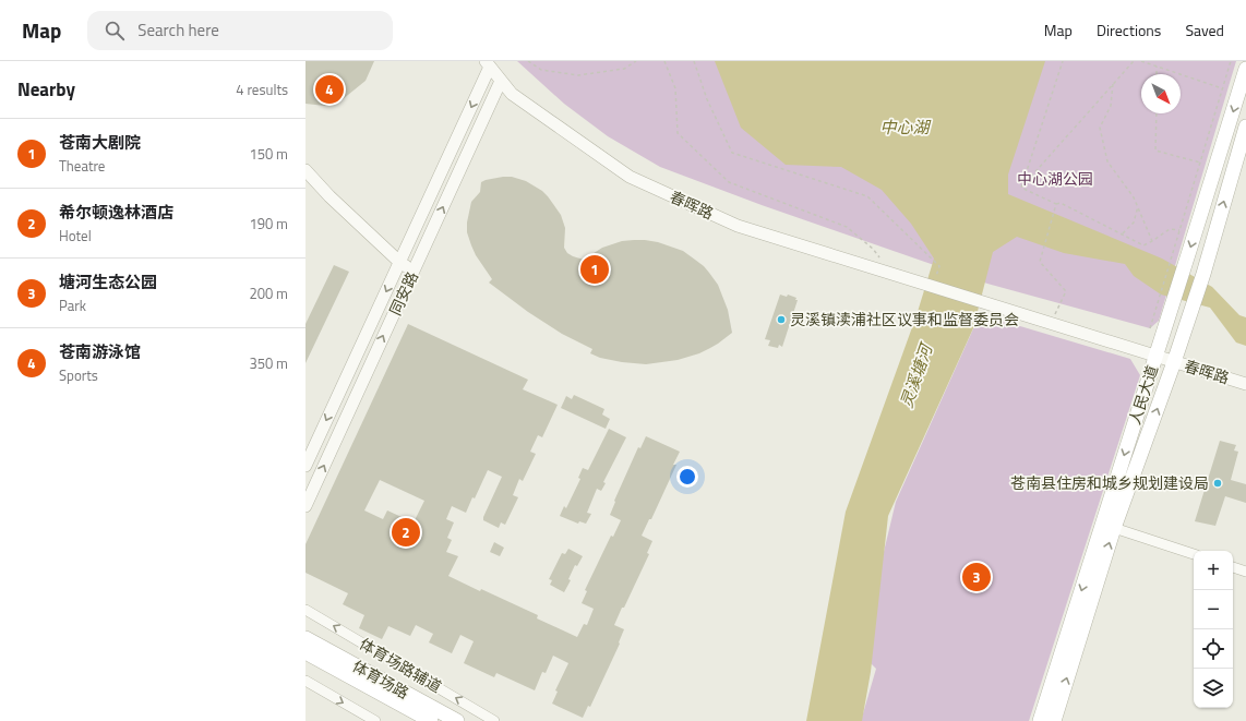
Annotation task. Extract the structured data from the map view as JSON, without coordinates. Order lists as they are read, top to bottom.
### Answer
{
  "streets": {
    "main road": ["人民大道", "体育场路"],
    "street": ["春晖路", "同安路", "体育场路辅道"]
  },
  "crossings": [
    ["春晖路", "同安路"],
    ["春晖路", "人民大道"]
  ],
  "water": ["中心湖", "灵溪塘河"],
  "parks": ["中心湖公园"],
  "places": ["灵溪镇渎浦社区议事和监督委员会", "苍南县住房和城乡规划建设局"],
  "north": "bottom right",
  "page": {
    "header": "Map",
    "search": "Search here",
    "nav": ["Map", "Directions", "Saved"],
    "heading": ["Nearby", "4 results"],
    "pins": [
      "4",
      "1",
      "2",
      "3"
    ],
    "list": [
      {
        "mark": "1",
        "name": "苍南大剧院",
        "note": "Theatre",
        "value": "150 m"
      },
      {
        "mark": "2",
        "name": "希尔顿逸林酒店",
        "note": "Hotel",
        "value": "190 m"
      },
      {
        "mark": "3",
        "name": "塘河生态公园",
        "note": "Park",
        "value": "200 m"
      },
      {
        "mark": "4",
        "name": "苍南游泳馆",
        "note": "Sports",
        "value": "350 m"
      }
    ],
    "map_buttons": ["+", "−"]
  }
}
